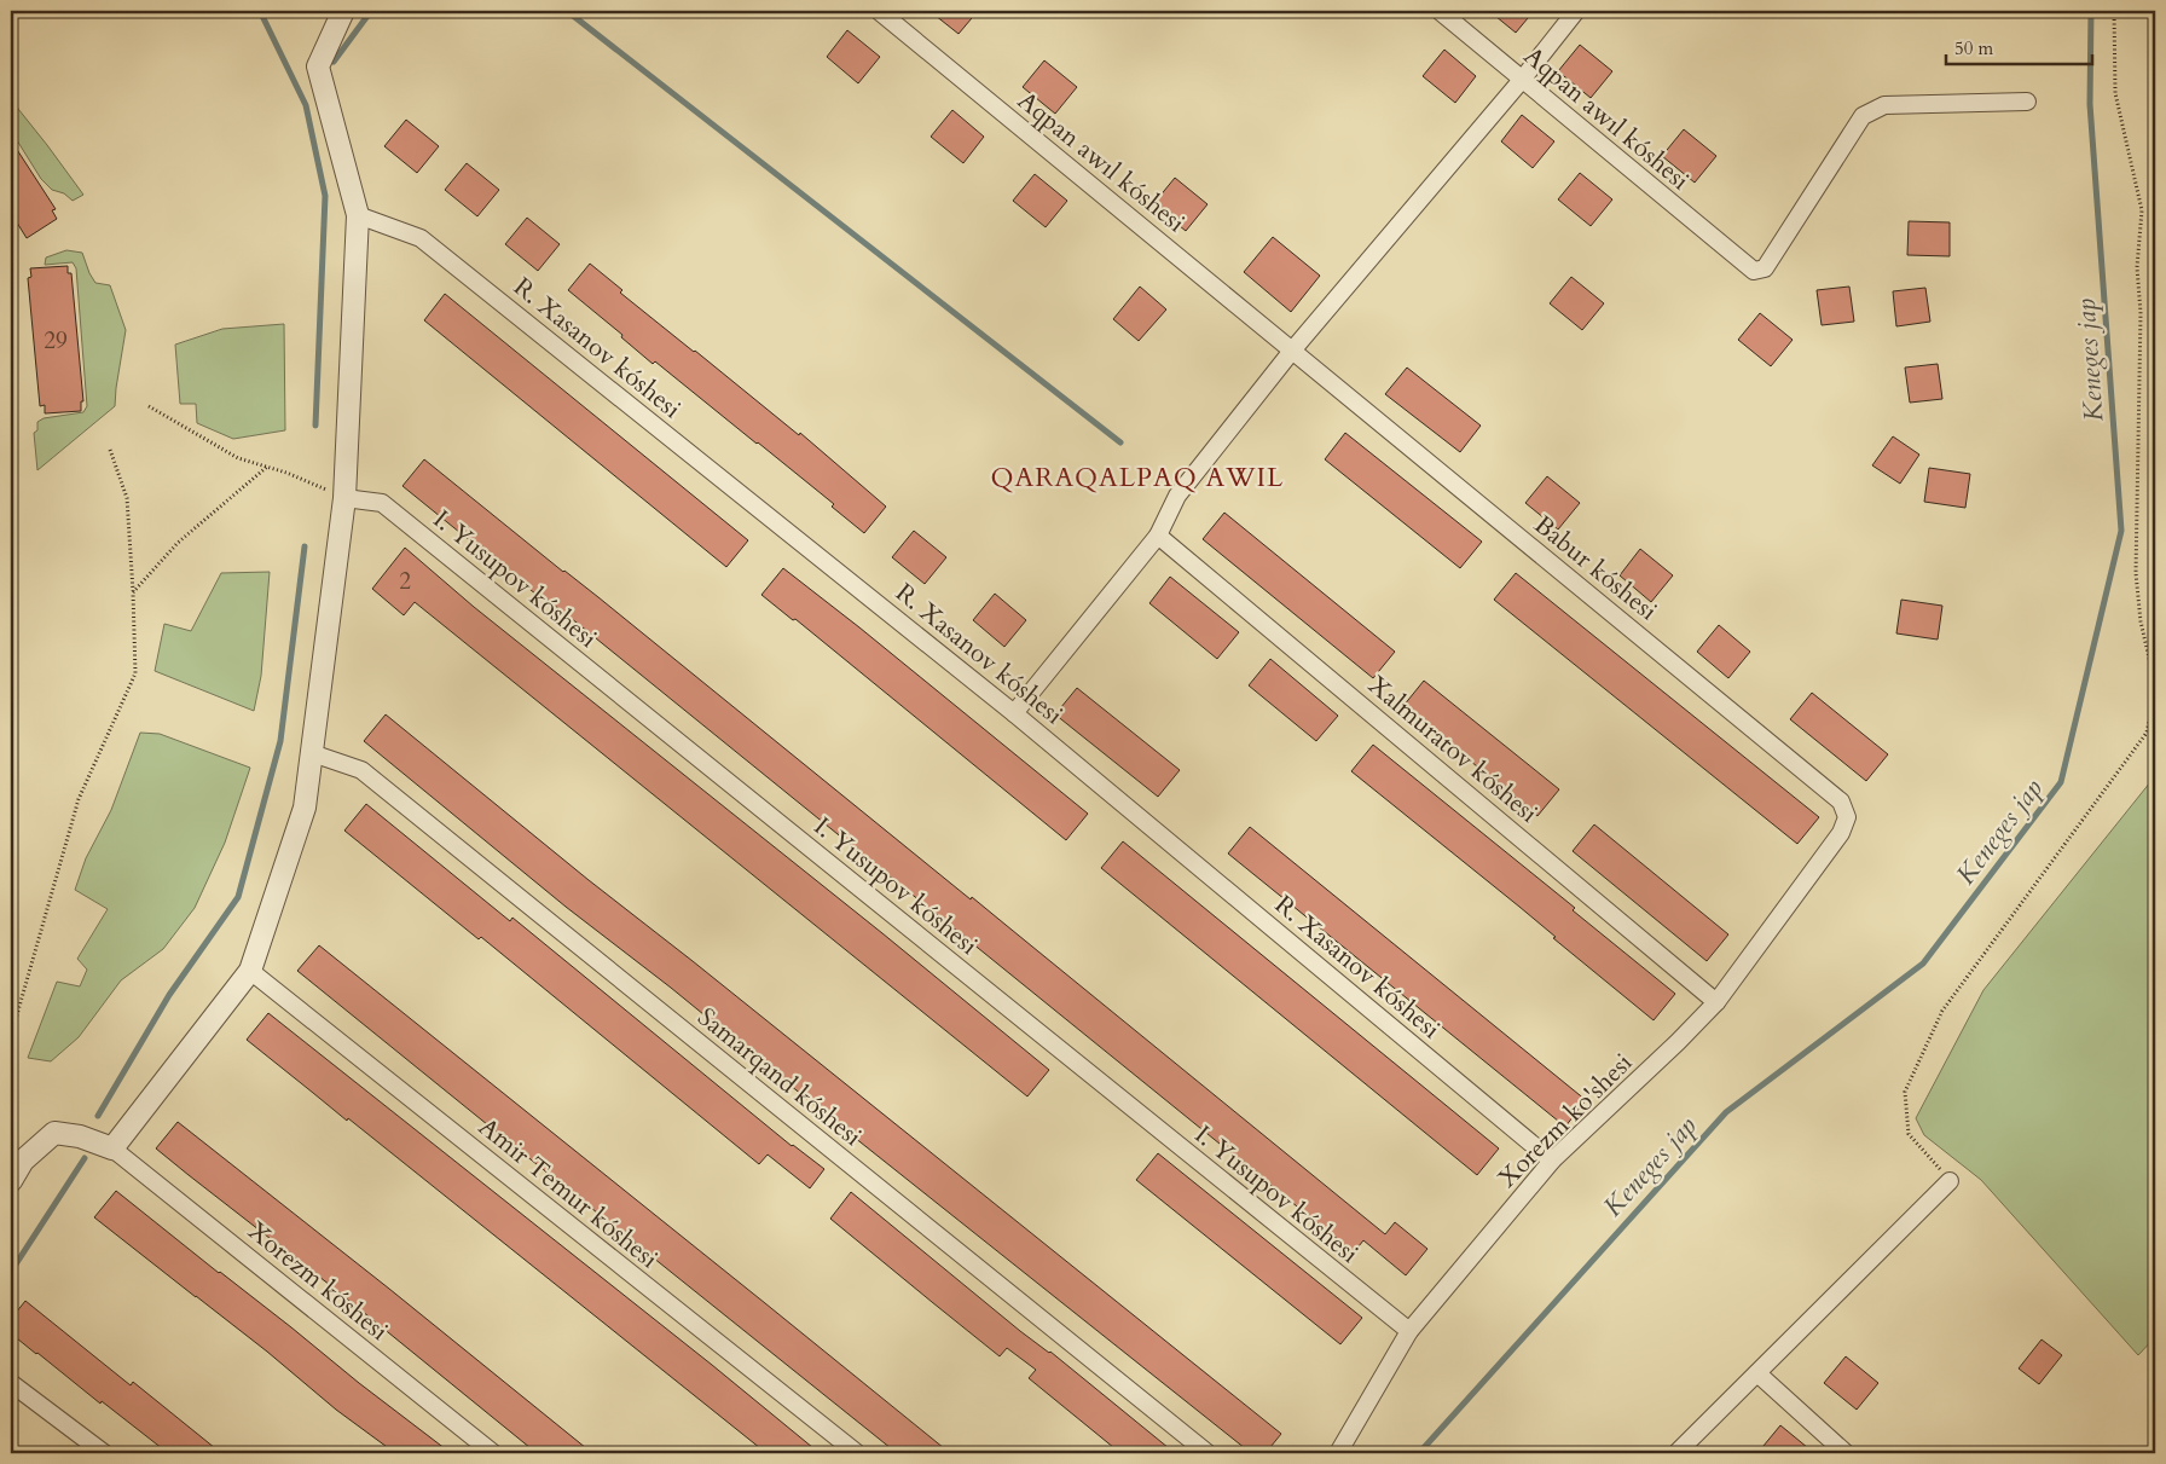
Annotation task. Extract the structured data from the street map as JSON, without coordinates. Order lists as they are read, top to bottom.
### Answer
{
  "streets": {
    "street": [
      "Aqpan awıl kóshesi",
      "R. Xasanov kóshesi",
      "Babur kóshesi",
      "I. Yusupov kóshesi",
      "Xalmuratov kóshesi",
      "Samarqand kóshesi",
      "Xorezm ko'shesi",
      "Amir Temur kóshesi",
      "Xorezm kóshesi"
    ]
  },
  "crossings": [
    ["Aqpan awıl kóshesi", "Babur kóshesi"],
    ["R. Xasanov kóshesi", "Xorezm ko'shesi"],
    ["Babur kóshesi", "Xorezm ko'shesi"],
    ["I. Yusupov kóshesi", "Xorezm ko'shesi"],
    ["Xalmuratov kóshesi", "Xorezm ko'shesi"]
  ],
  "districts": ["QARAQALPAQ AWIL"],
  "water": ["Keneges jap"],
  "house_numbers": ["29", "2"],
  "scale_bar": "50 m"
}
